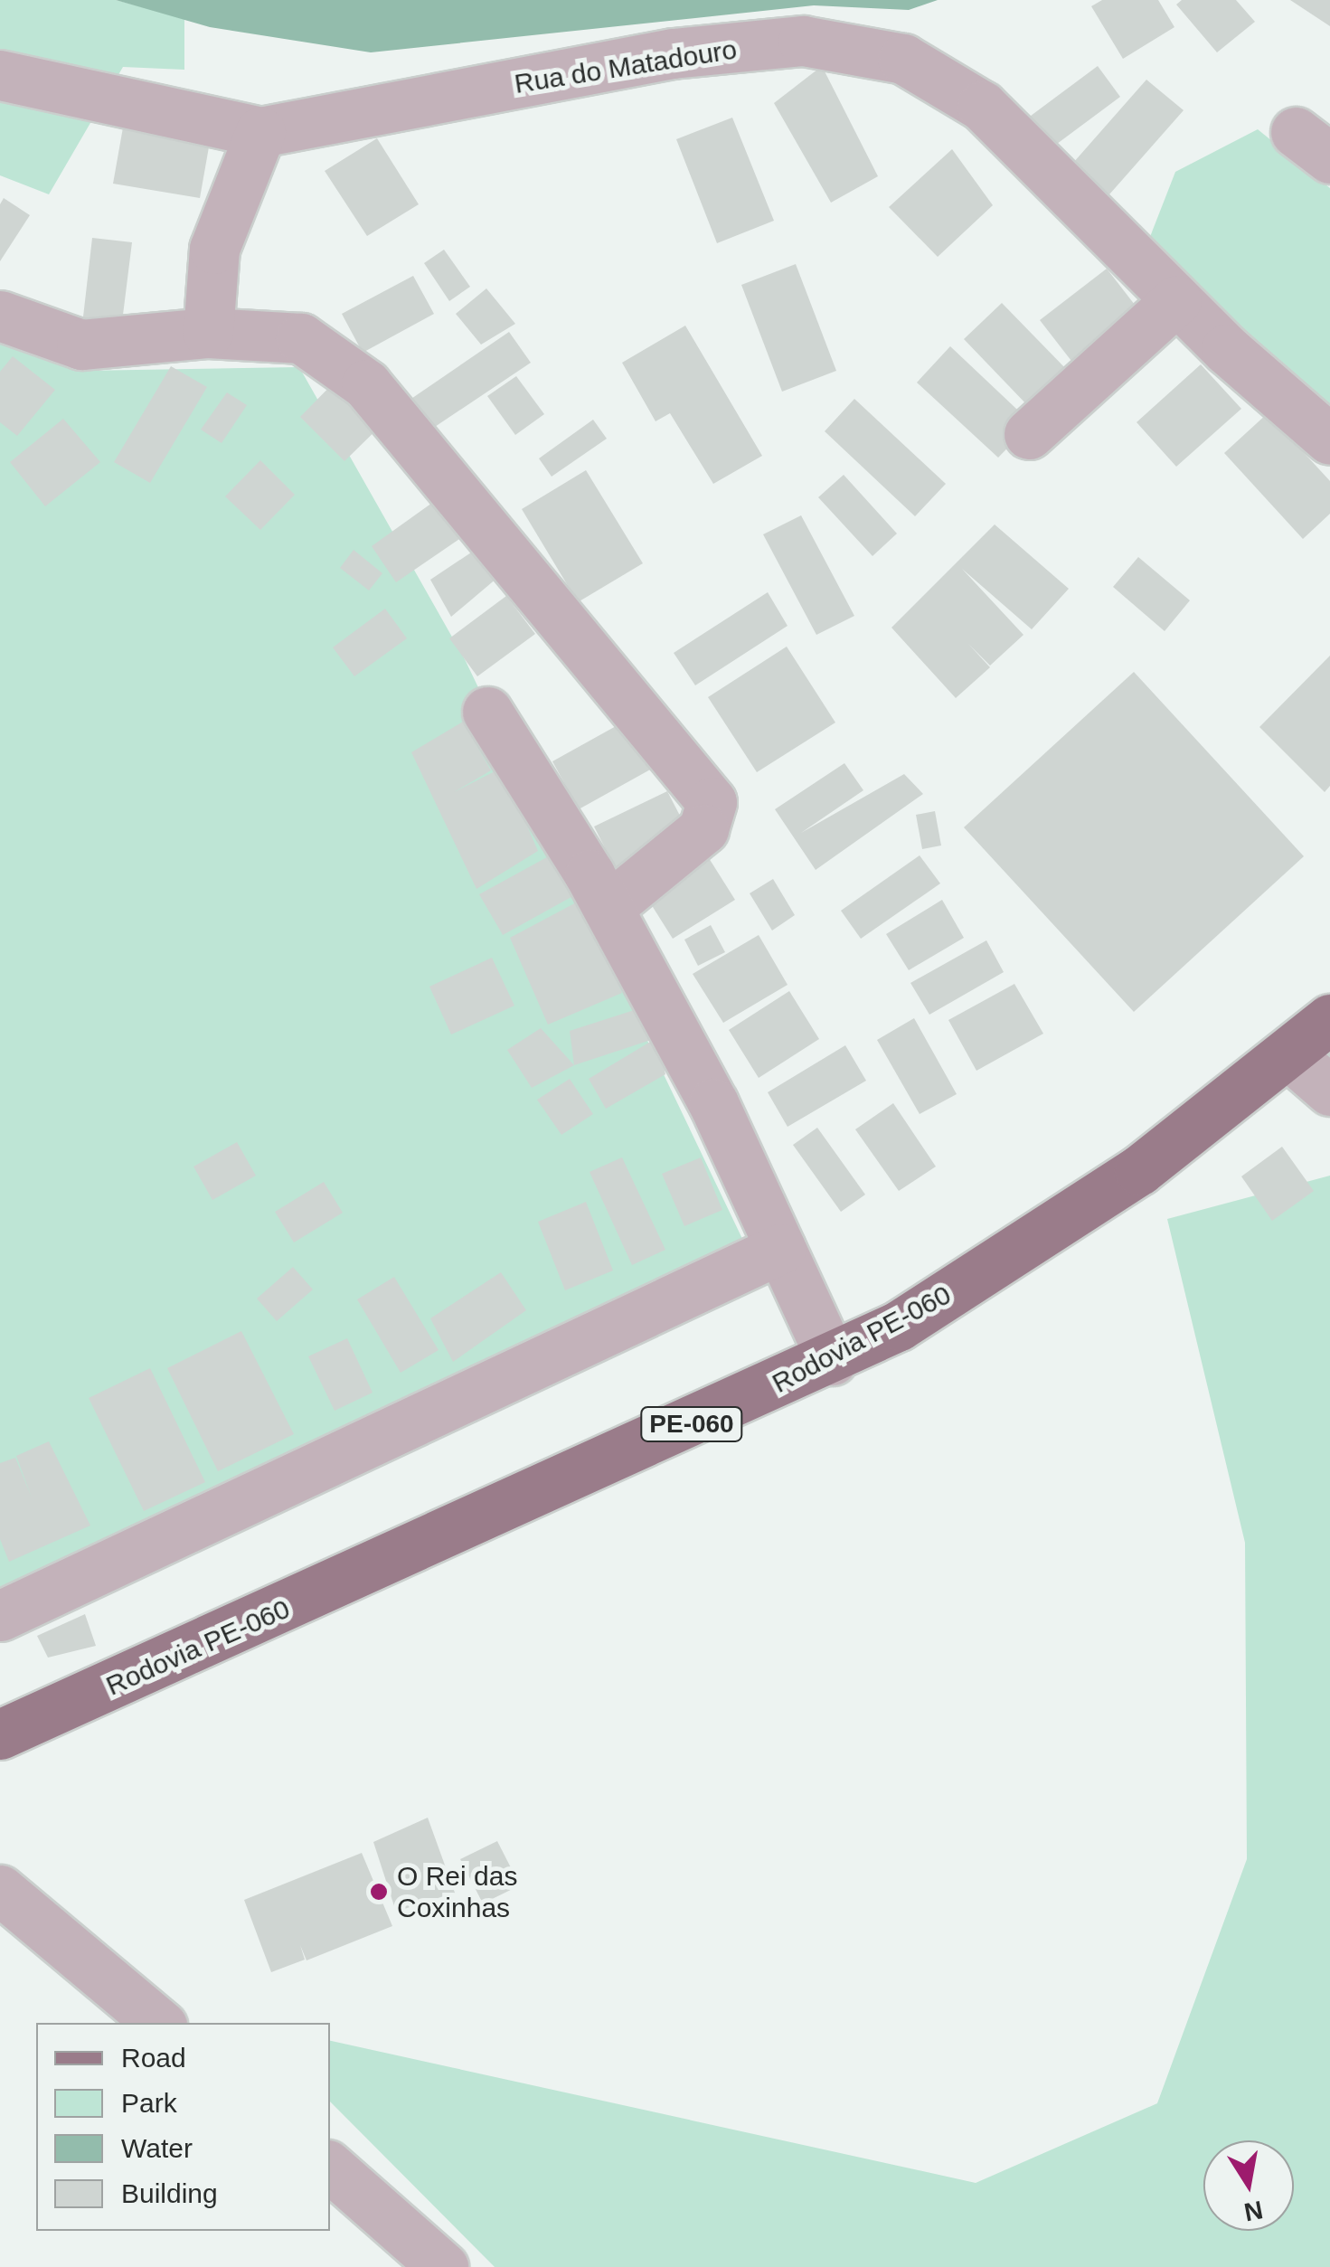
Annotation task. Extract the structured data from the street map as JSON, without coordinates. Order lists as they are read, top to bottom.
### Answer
{
  "streets": {
    "main road": ["Rodovia PE-060", "PE-060"],
    "street": ["Rua do Matadouro"]
  },
  "places": ["O Rei das Coxinhas"],
  "legend": [
    "Road",
    "Park",
    "Water",
    "Building"
  ],
  "north": "bottom"
}
